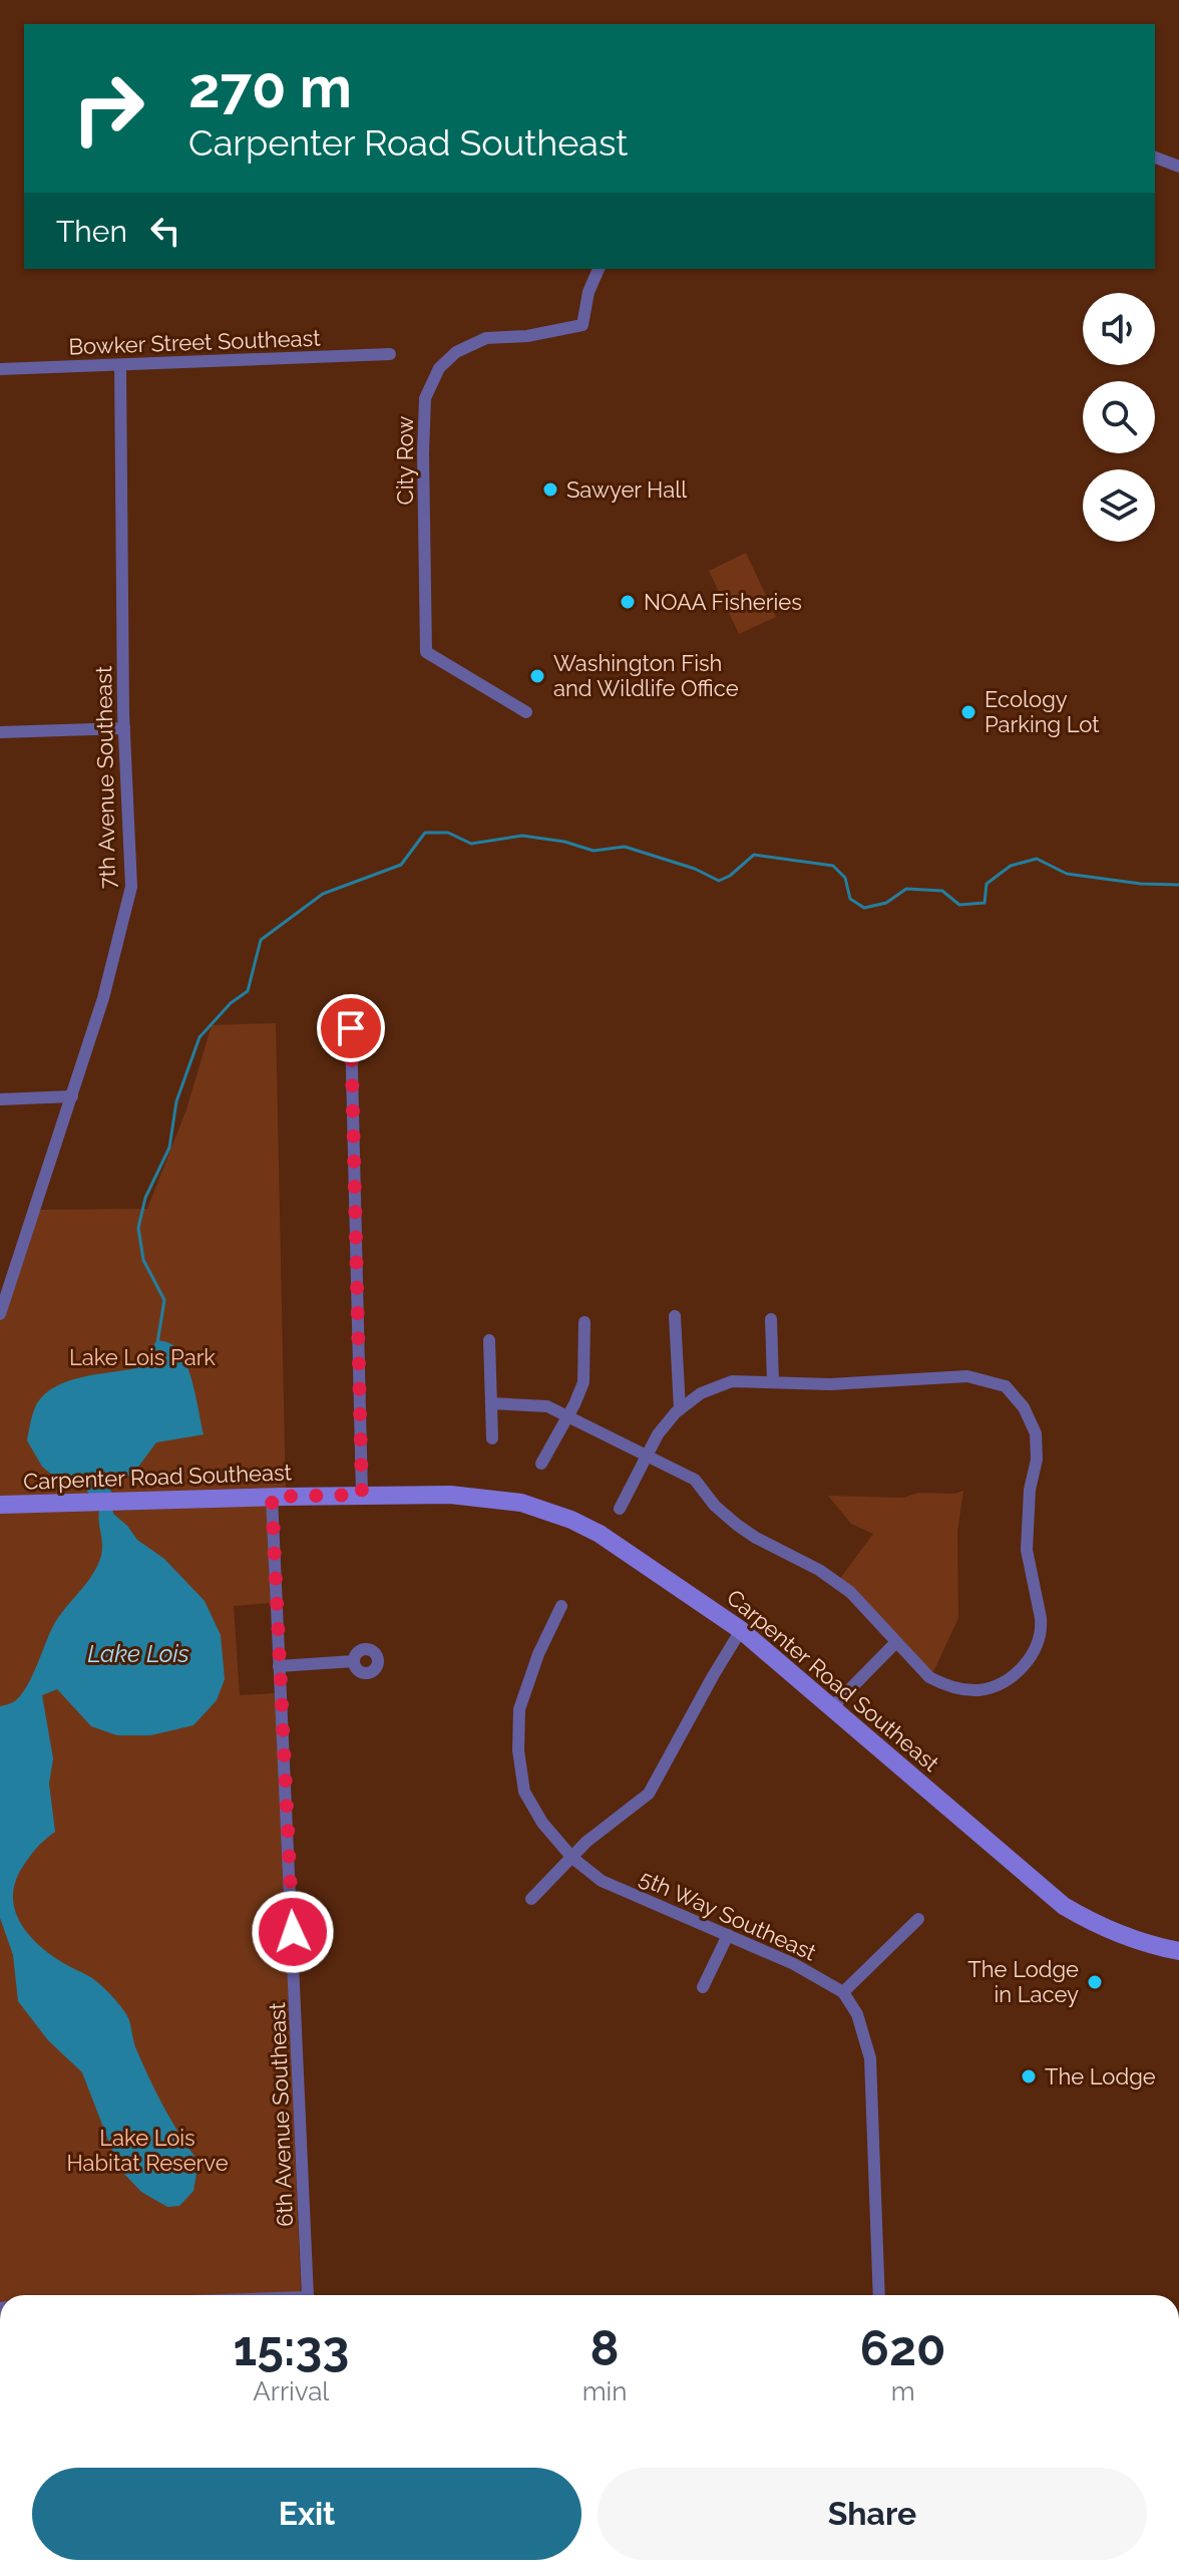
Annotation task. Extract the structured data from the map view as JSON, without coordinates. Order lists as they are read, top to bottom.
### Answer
{
  "streets": {
    "main road": ["Carpenter Road Southeast"],
    "street": [
      "Bowker Street Southeast",
      "City Row",
      "7th Avenue Southeast",
      "5th Way Southeast",
      "6th Avenue Southeast"
    ]
  },
  "crossings": [
    ["Bowker Street Southeast", "7th Avenue Southeast"],
    ["Carpenter Road Southeast", "6th Avenue Southeast"]
  ],
  "water": ["Lake Lois"],
  "parks": ["Lake Lois Park", "Lake Lois Habitat Reserve"],
  "places": [
    "Sawyer Hall",
    "NOAA Fisheries",
    "Washington Fish and Wildlife Office",
    "Ecology Parking Lot",
    "The Lodge in Lacey",
    "The Lodge"
  ],
  "page": {
    "turn": ["270 m", "Carpenter Road Southeast"],
    "then": "Then",
    "eta": [
      "15:33",
      "Arrival",
      "8",
      "min",
      "620",
      "m"
    ],
    "buttons": ["Exit", "Share"]
  }
}
